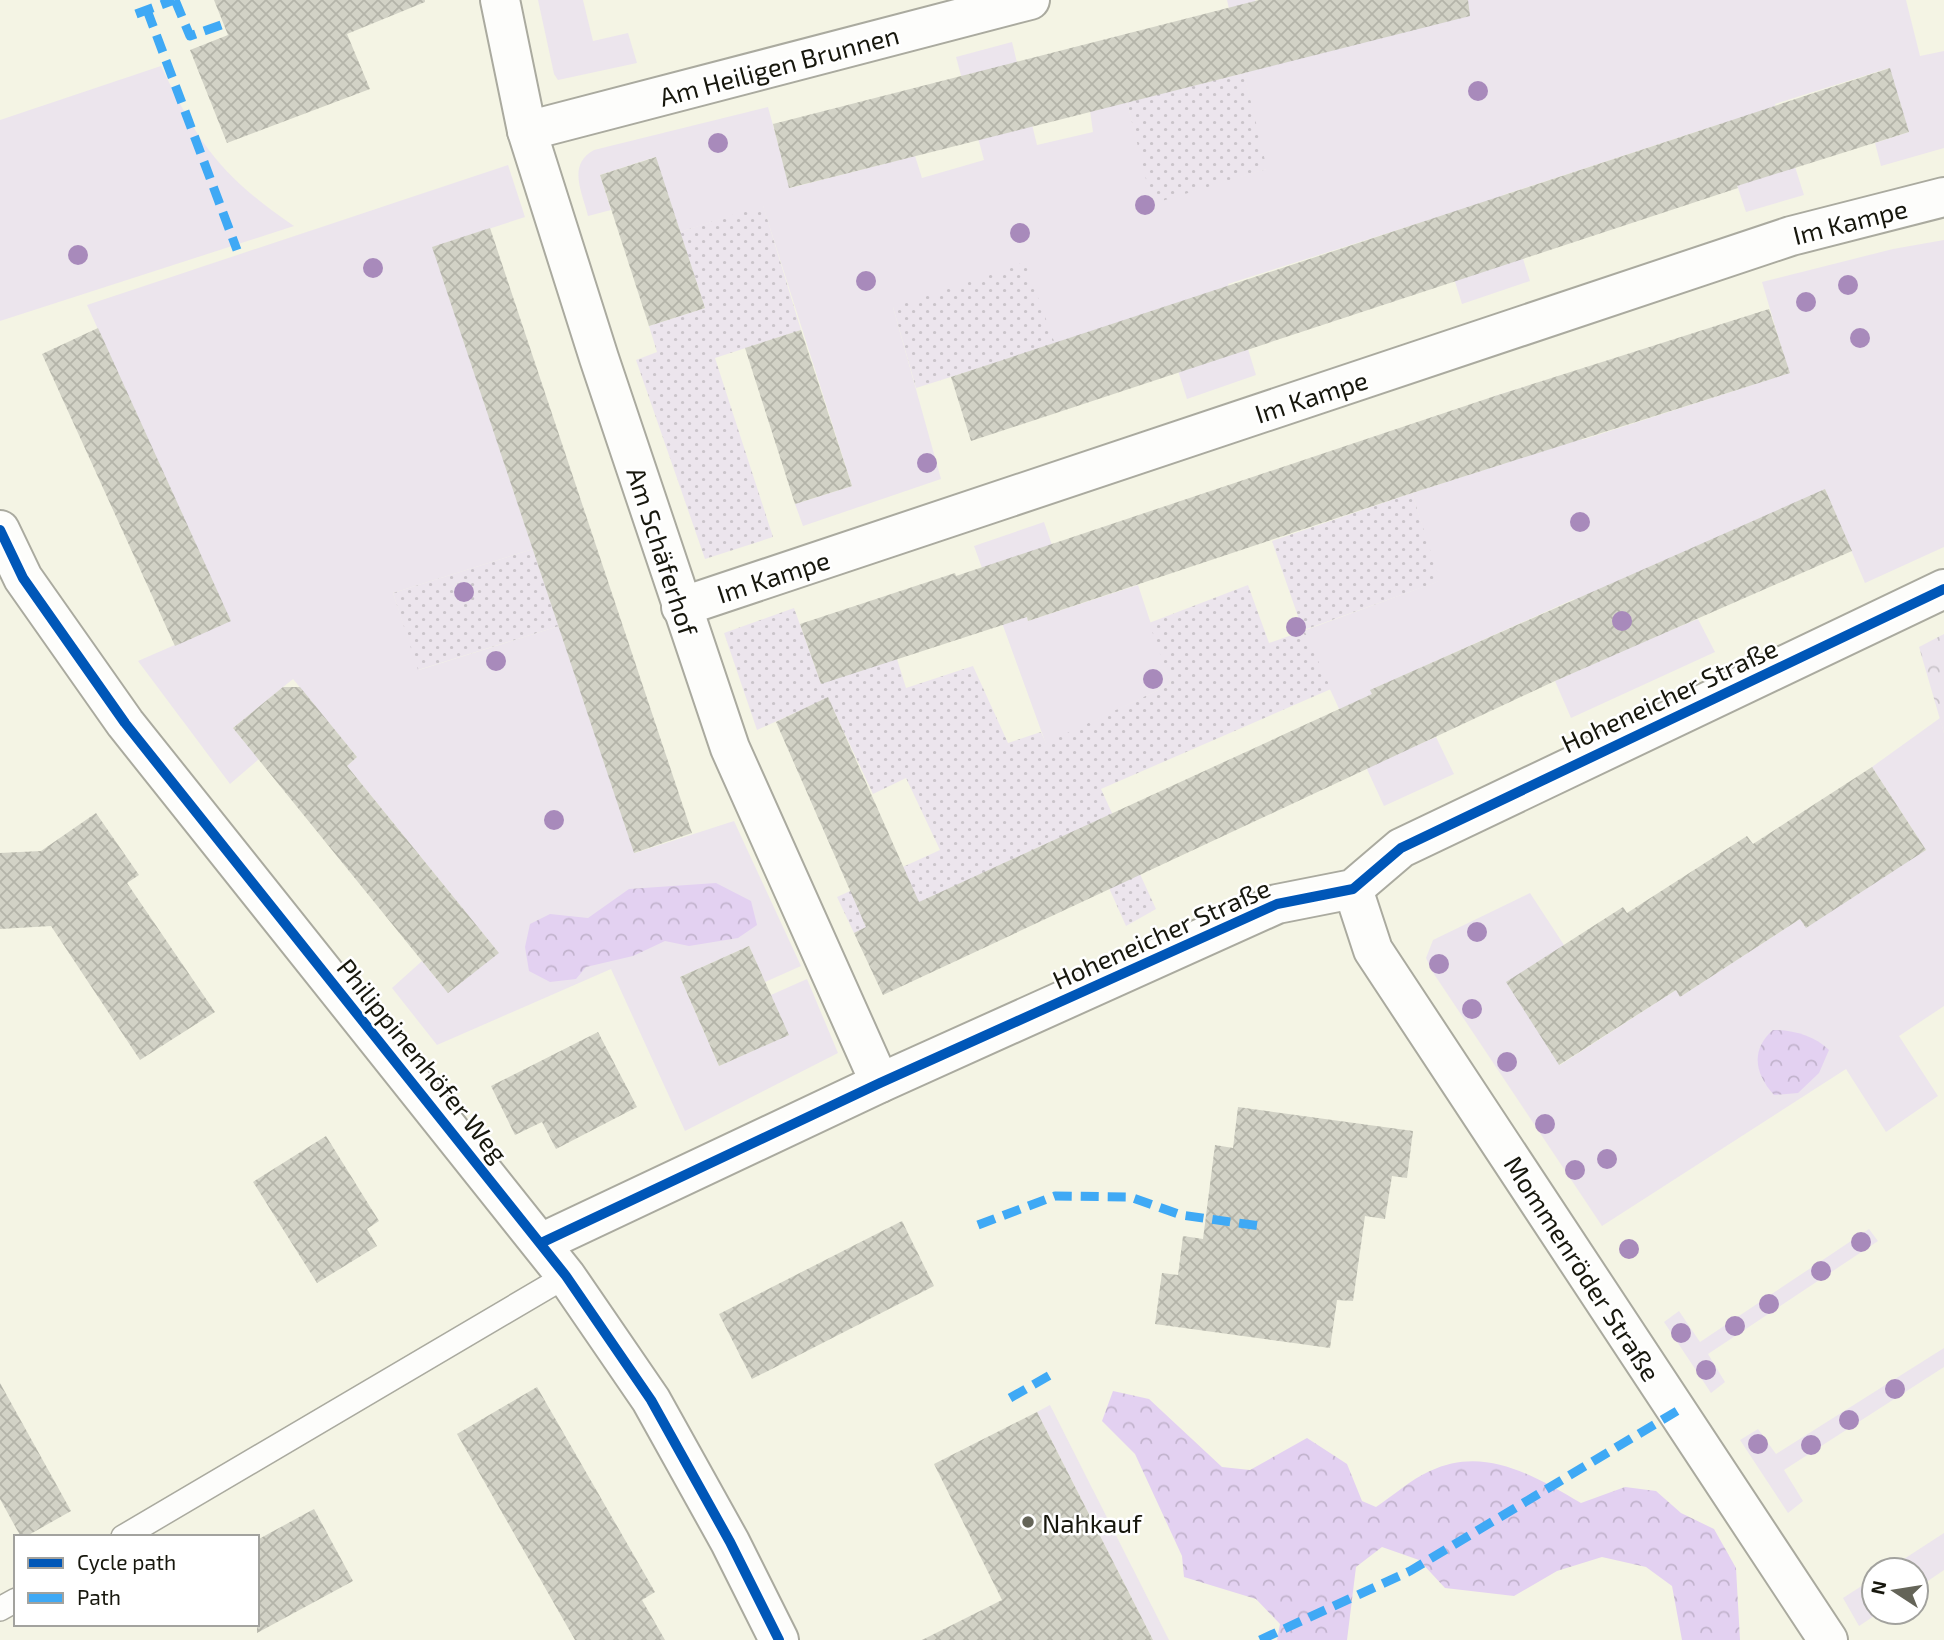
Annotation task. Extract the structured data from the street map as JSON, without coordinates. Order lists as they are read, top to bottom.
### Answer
{
  "streets": {
    "street": [
      "Am Heiligen Brunnen",
      "Im Kampe",
      "Am Schäferhof",
      "Hoheneicher Straße",
      "Philippinenhöfer Weg",
      "Mommenröder Straße"
    ]
  },
  "crossings": [
    ["Am Heiligen Brunnen", "Am Schäferhof"],
    ["Im Kampe", "Am Schäferhof"],
    ["Am Schäferhof", "Hoheneicher Straße"],
    ["Hoheneicher Straße", "Philippinenhöfer Weg"],
    ["Hoheneicher Straße", "Mommenröder Straße"]
  ],
  "places": ["Nahkauf"],
  "legend": ["Cycle path", "Path"],
  "north": "left"
}
